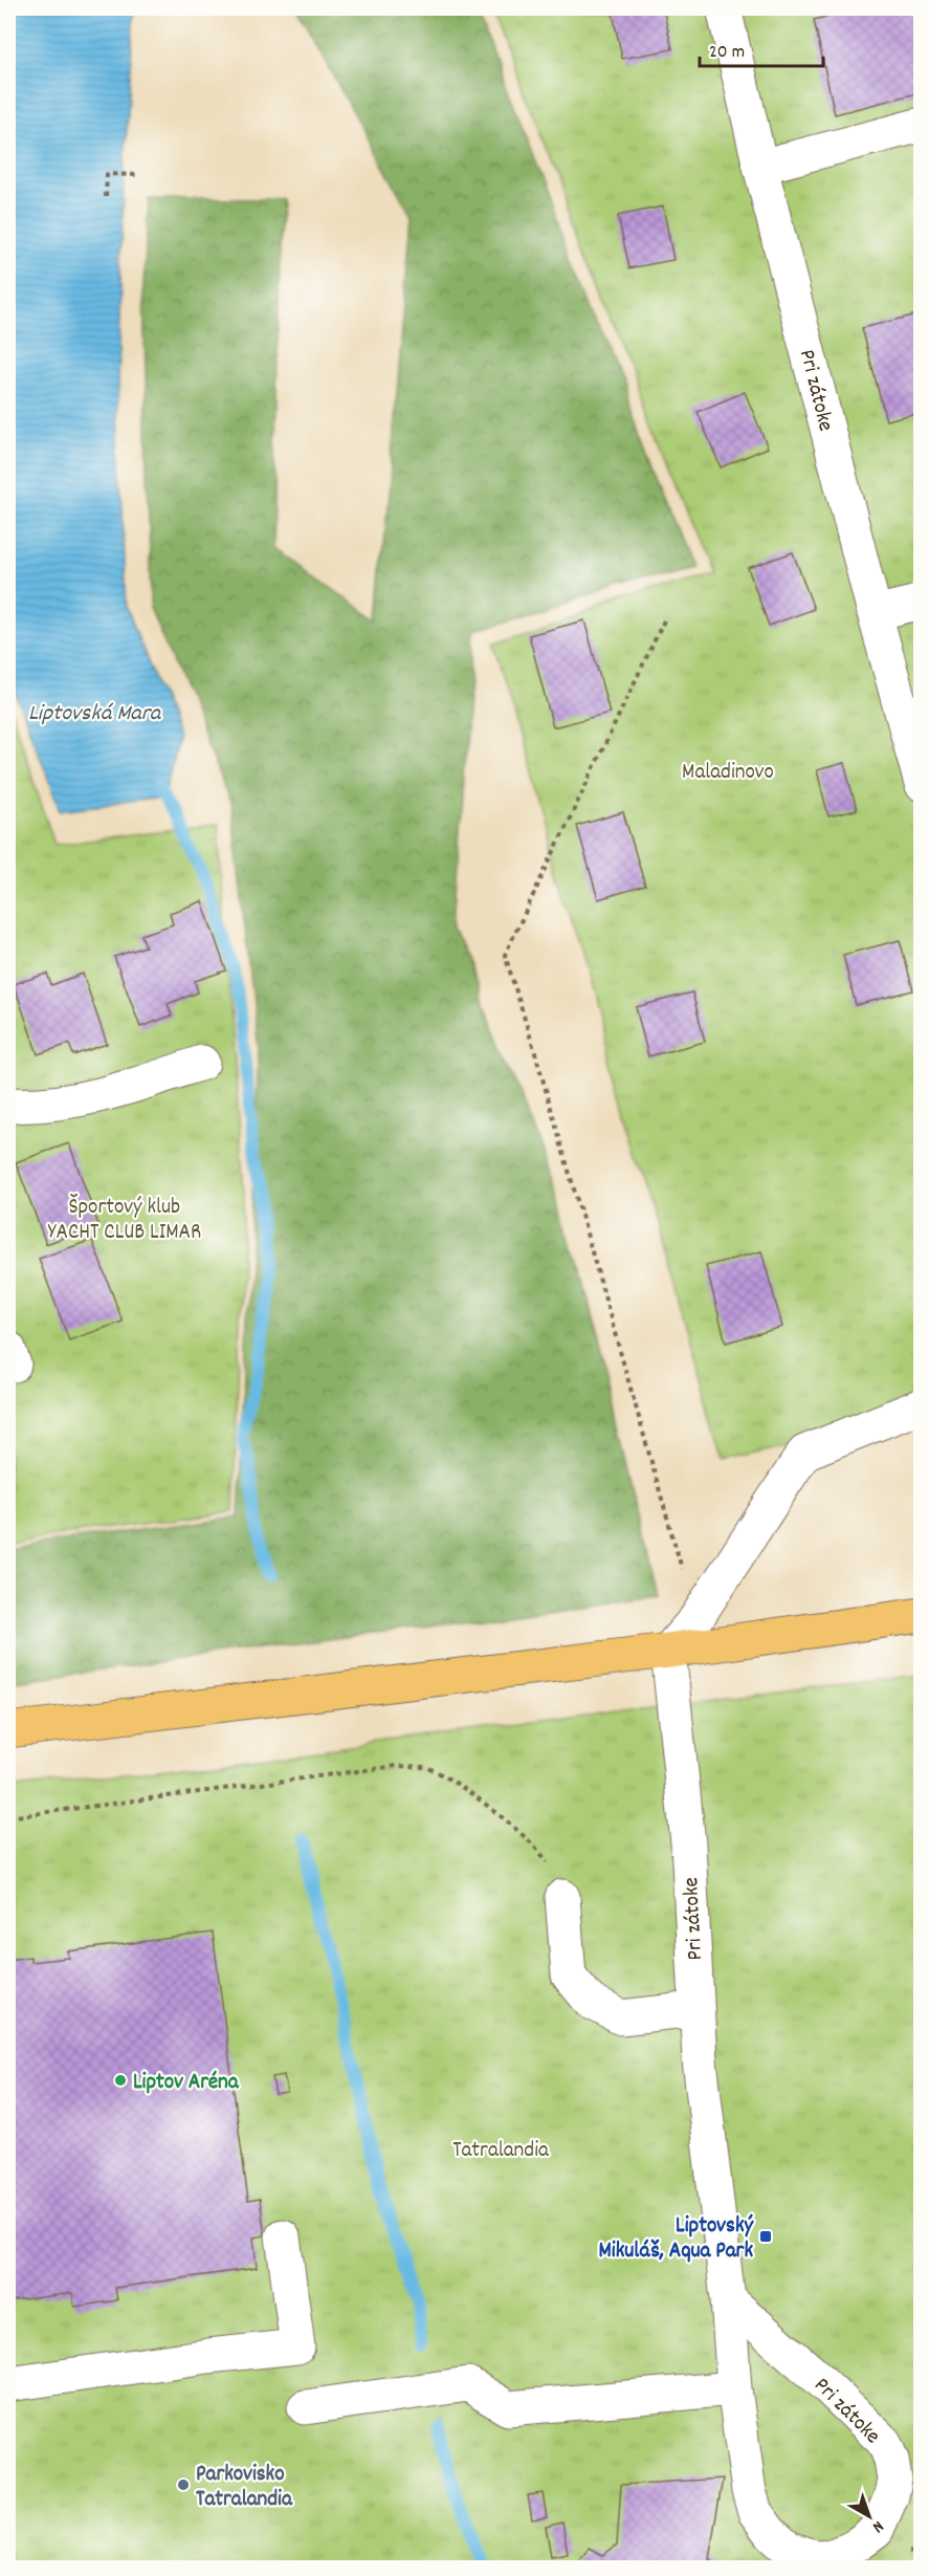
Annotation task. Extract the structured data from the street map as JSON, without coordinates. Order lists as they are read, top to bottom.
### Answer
{
  "streets": {
    "street": ["Pri zátoke"]
  },
  "water": ["Liptovská Mara"],
  "parks": ["Maladinovo", "Športový klub YACHT CLUB LIMAR", "Tatralandia"],
  "places": {
    "other": ["Liptov Aréna", "Parkovisko Tatralandia"],
    "transit": ["Liptovský Mikuláš, Aqua Park"]
  },
  "scale_bar": "20 m",
  "north": "bottom right"
}
